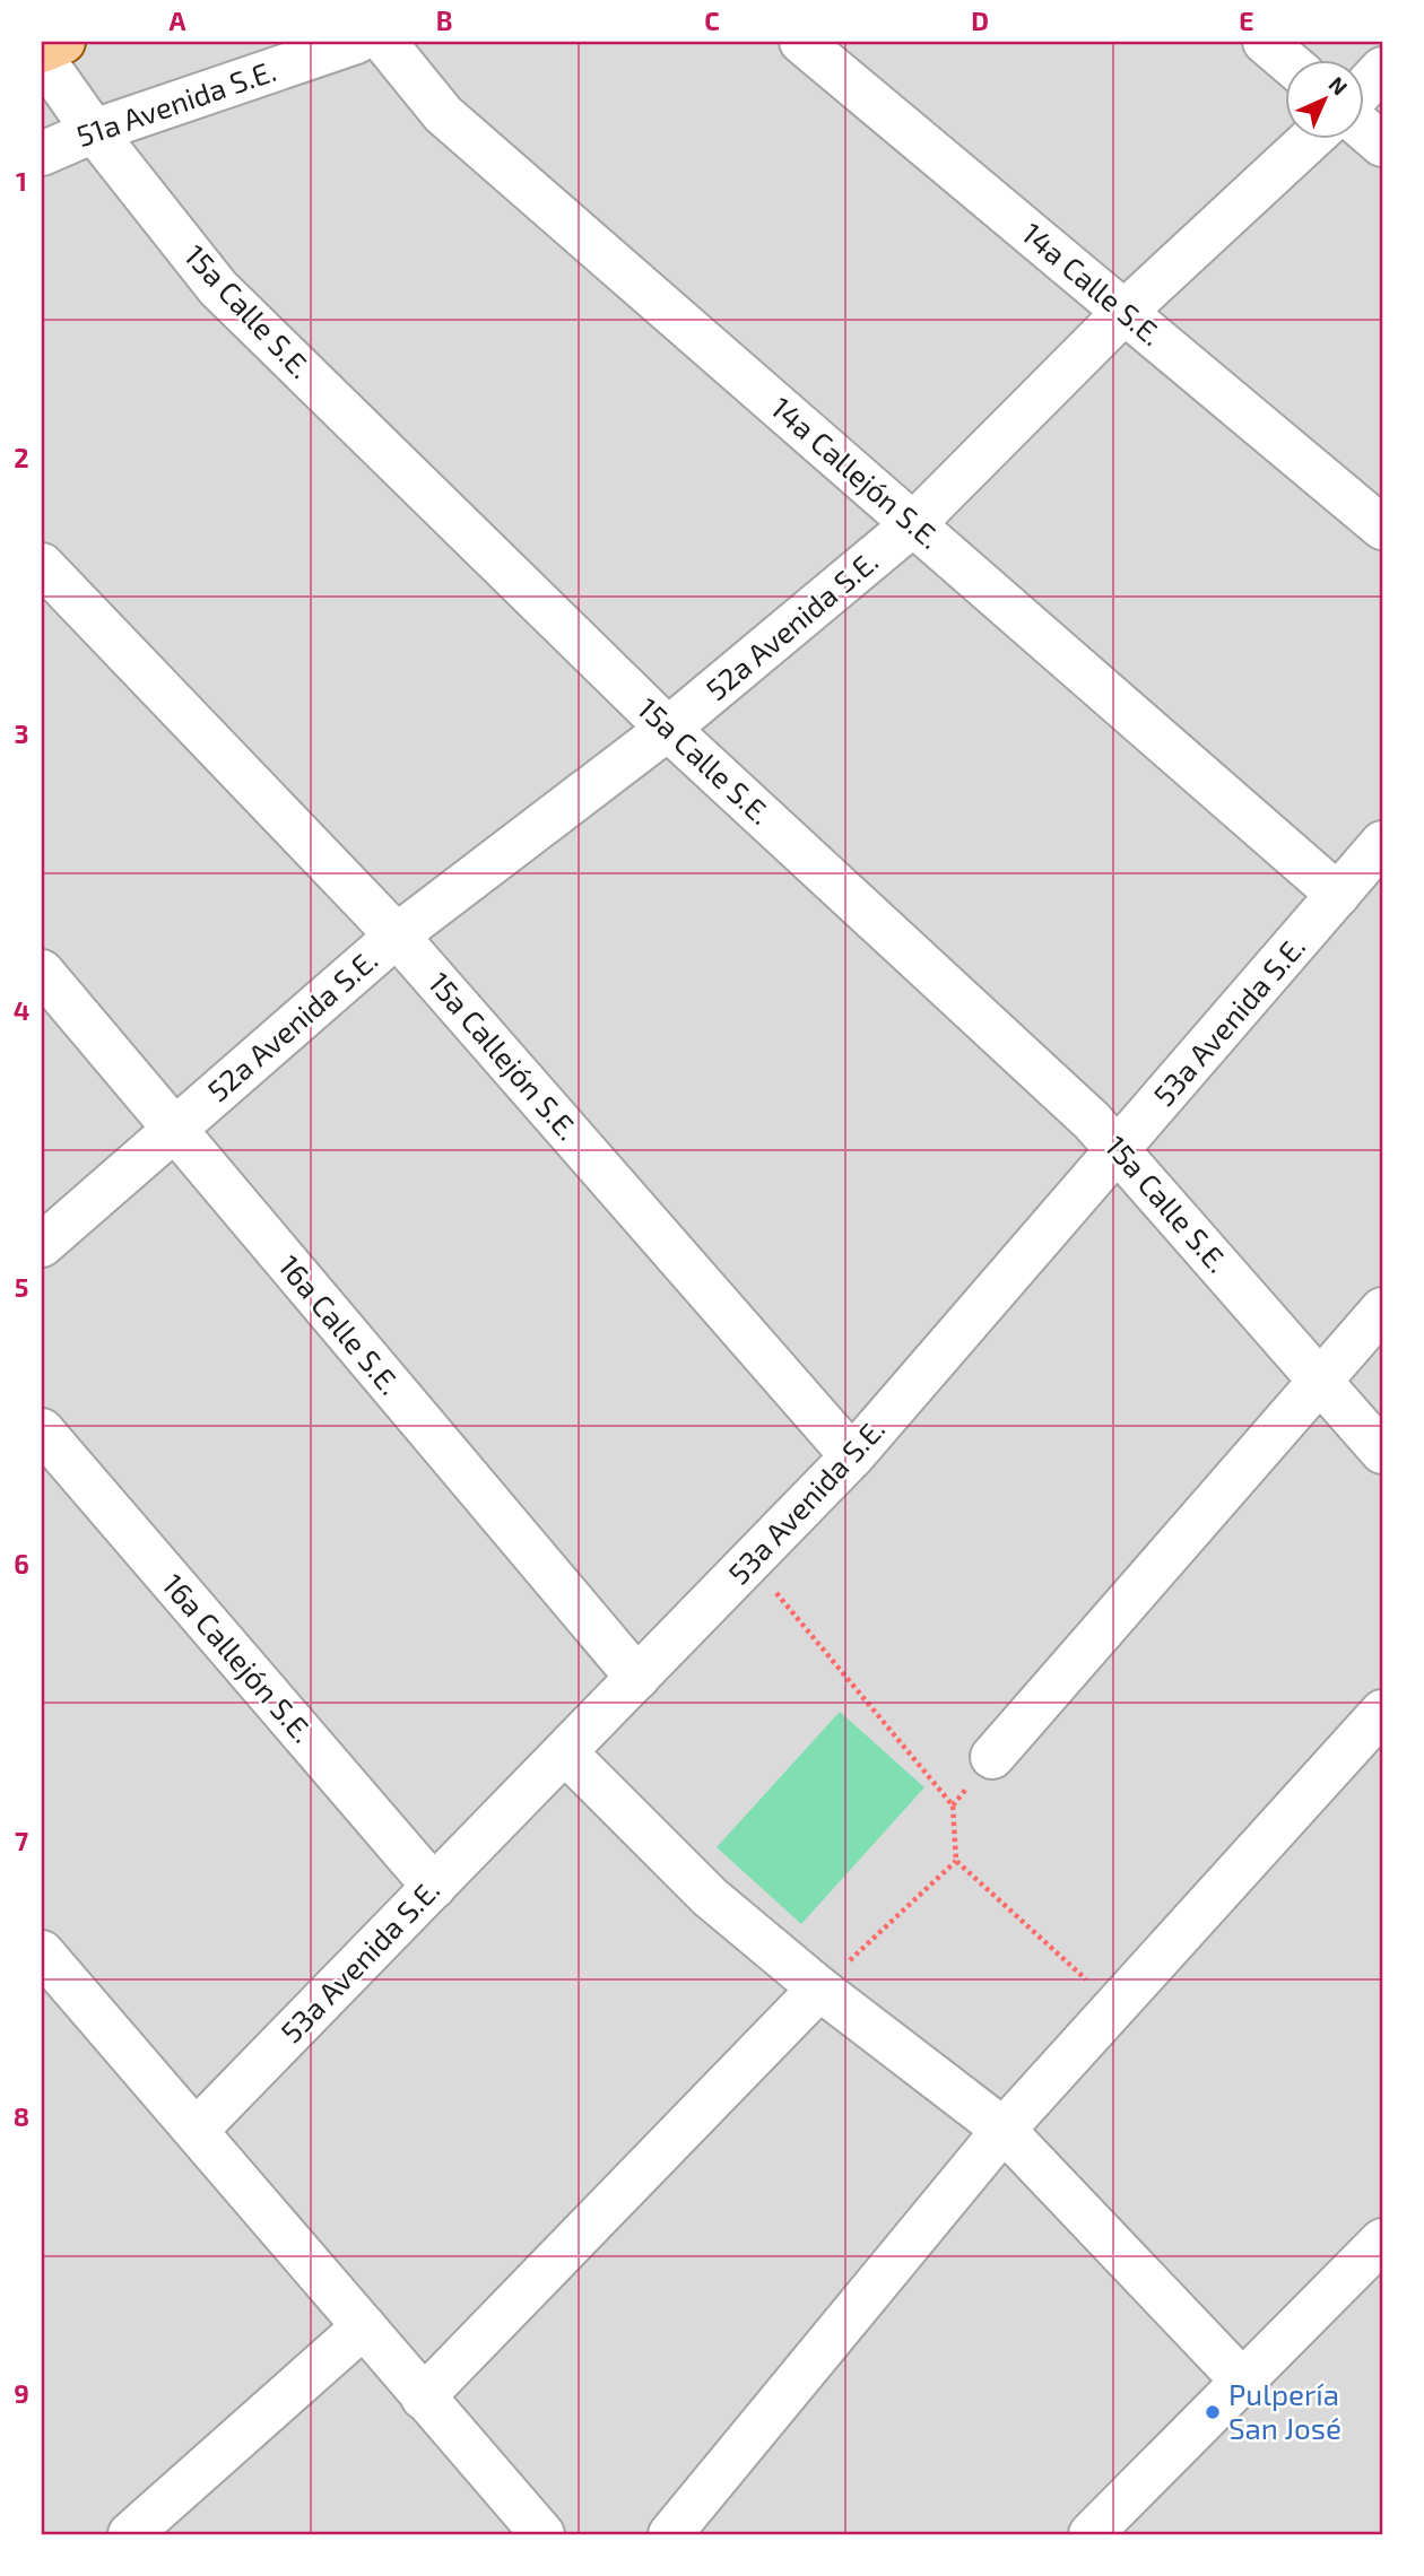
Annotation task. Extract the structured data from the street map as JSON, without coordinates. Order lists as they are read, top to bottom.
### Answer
{
  "streets": {
    "street": [
      "51a Avenida S.E.",
      "14a Calle S.E.",
      "15a Calle S.E.",
      "14a Callejón S.E.",
      "52a Avenida S.E.",
      "53a Avenida S.E.",
      "15a Callejón S.E.",
      "16a Calle S.E.",
      "16a Callejón S.E."
    ]
  },
  "crossings": [
    ["51a Avenida S.E.", "15a Calle S.E."],
    ["14a Calle S.E.", "52a Avenida S.E."],
    ["15a Calle S.E.", "52a Avenida S.E."],
    ["15a Calle S.E.", "53a Avenida S.E."],
    ["14a Callejón S.E.", "52a Avenida S.E."],
    ["14a Callejón S.E.", "53a Avenida S.E."],
    ["52a Avenida S.E.", "15a Callejón S.E."],
    ["52a Avenida S.E.", "16a Calle S.E."],
    ["53a Avenida S.E.", "15a Callejón S.E."],
    ["53a Avenida S.E.", "16a Calle S.E."],
    ["53a Avenida S.E.", "16a Callejón S.E."]
  ],
  "places": ["Pulpería San José"],
  "north": "top right",
  "grid": {
    "columns": [
      "A",
      "B",
      "C",
      "D",
      "E"
    ],
    "rows": [
      "1",
      "2",
      "3",
      "4",
      "5",
      "6",
      "7",
      "8",
      "9"
    ]
  }
}
